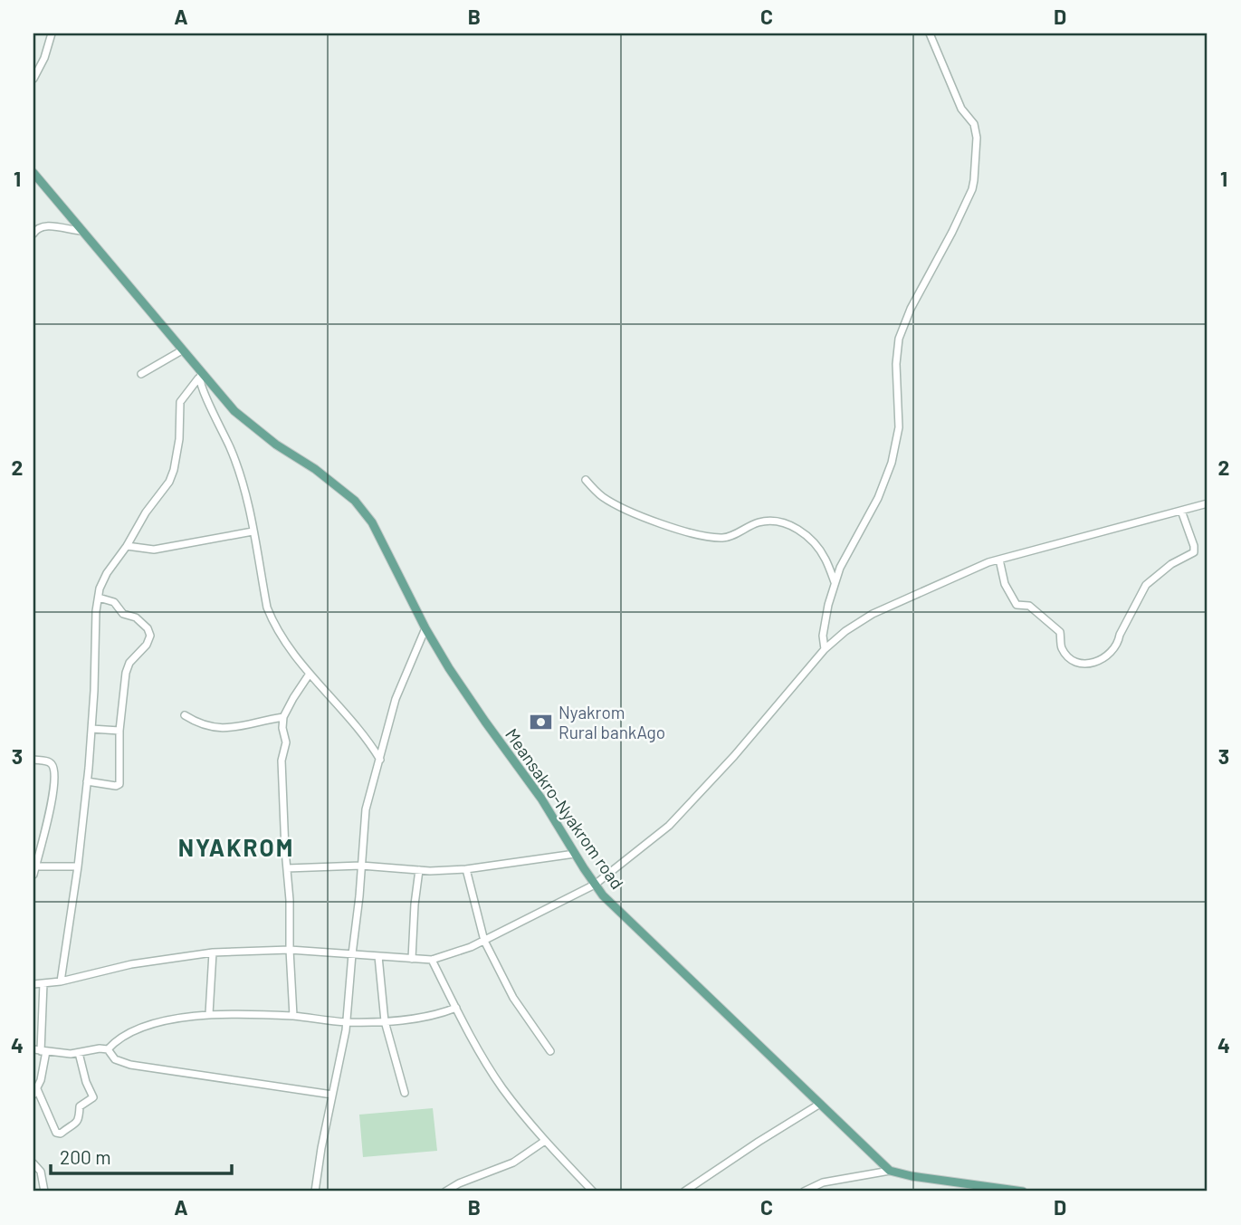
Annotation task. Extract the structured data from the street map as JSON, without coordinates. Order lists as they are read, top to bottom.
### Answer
{
  "streets": {
    "main road": ["Meansakro-Nyakrom road"]
  },
  "districts": ["NYAKROM"],
  "places": {
    "bank": ["Nyakrom Rural bankAgo"]
  },
  "scale_bar": "200 m",
  "grid": {
    "columns": [
      "A",
      "B",
      "C",
      "D"
    ],
    "rows": [
      "1",
      "2",
      "3",
      "4"
    ]
  }
}
